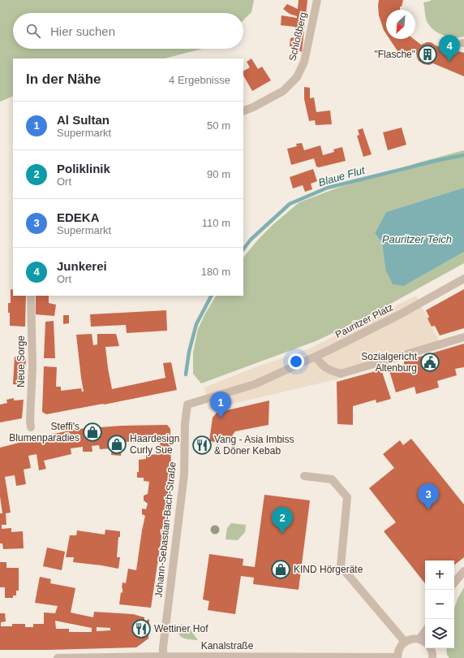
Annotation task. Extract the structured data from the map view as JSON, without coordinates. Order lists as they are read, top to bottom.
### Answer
{
  "streets": {
    "street": [
      "Schloßberg",
      "Pauritzer Platz",
      "Neue Sorge",
      "Johann-Sebastian-Bach-Straße",
      "Kanalstraße"
    ]
  },
  "crossings": [
    ["Pauritzer Platz", "Johann-Sebastian-Bach-Straße"],
    ["Johann-Sebastian-Bach-Straße", "Kanalstraße"]
  ],
  "water": ["Blaue Flut", "Pauritzer Teich"],
  "places": {
    "building": ["\"Flasche\""],
    "public building": ["Sozialgericht Altenburg"],
    "shop": ["Steffi's Blumenparadies", "Haardesign Curly Sue", "KIND Hörgeräte"],
    "restaurant": ["Vang - Asia Imbiss & Döner Kebab", "Wettiner Hof"]
  },
  "north": "bottom left",
  "page": {
    "search": "Hier suchen",
    "pins": [
      "4",
      "1",
      "3",
      "2"
    ],
    "heading": ["In der Nähe", "4 Ergebnisse"],
    "list": [
      {
        "mark": "1",
        "name": "Al Sultan",
        "note": "Supermarkt",
        "value": "50 m"
      },
      {
        "mark": "2",
        "name": "Poliklinik",
        "note": "Ort",
        "value": "90 m"
      },
      {
        "mark": "3",
        "name": "EDEKA",
        "note": "Supermarkt",
        "value": "110 m"
      },
      {
        "mark": "4",
        "name": "Junkerei",
        "note": "Ort",
        "value": "180 m"
      }
    ],
    "map_buttons": ["+", "−"]
  }
}
